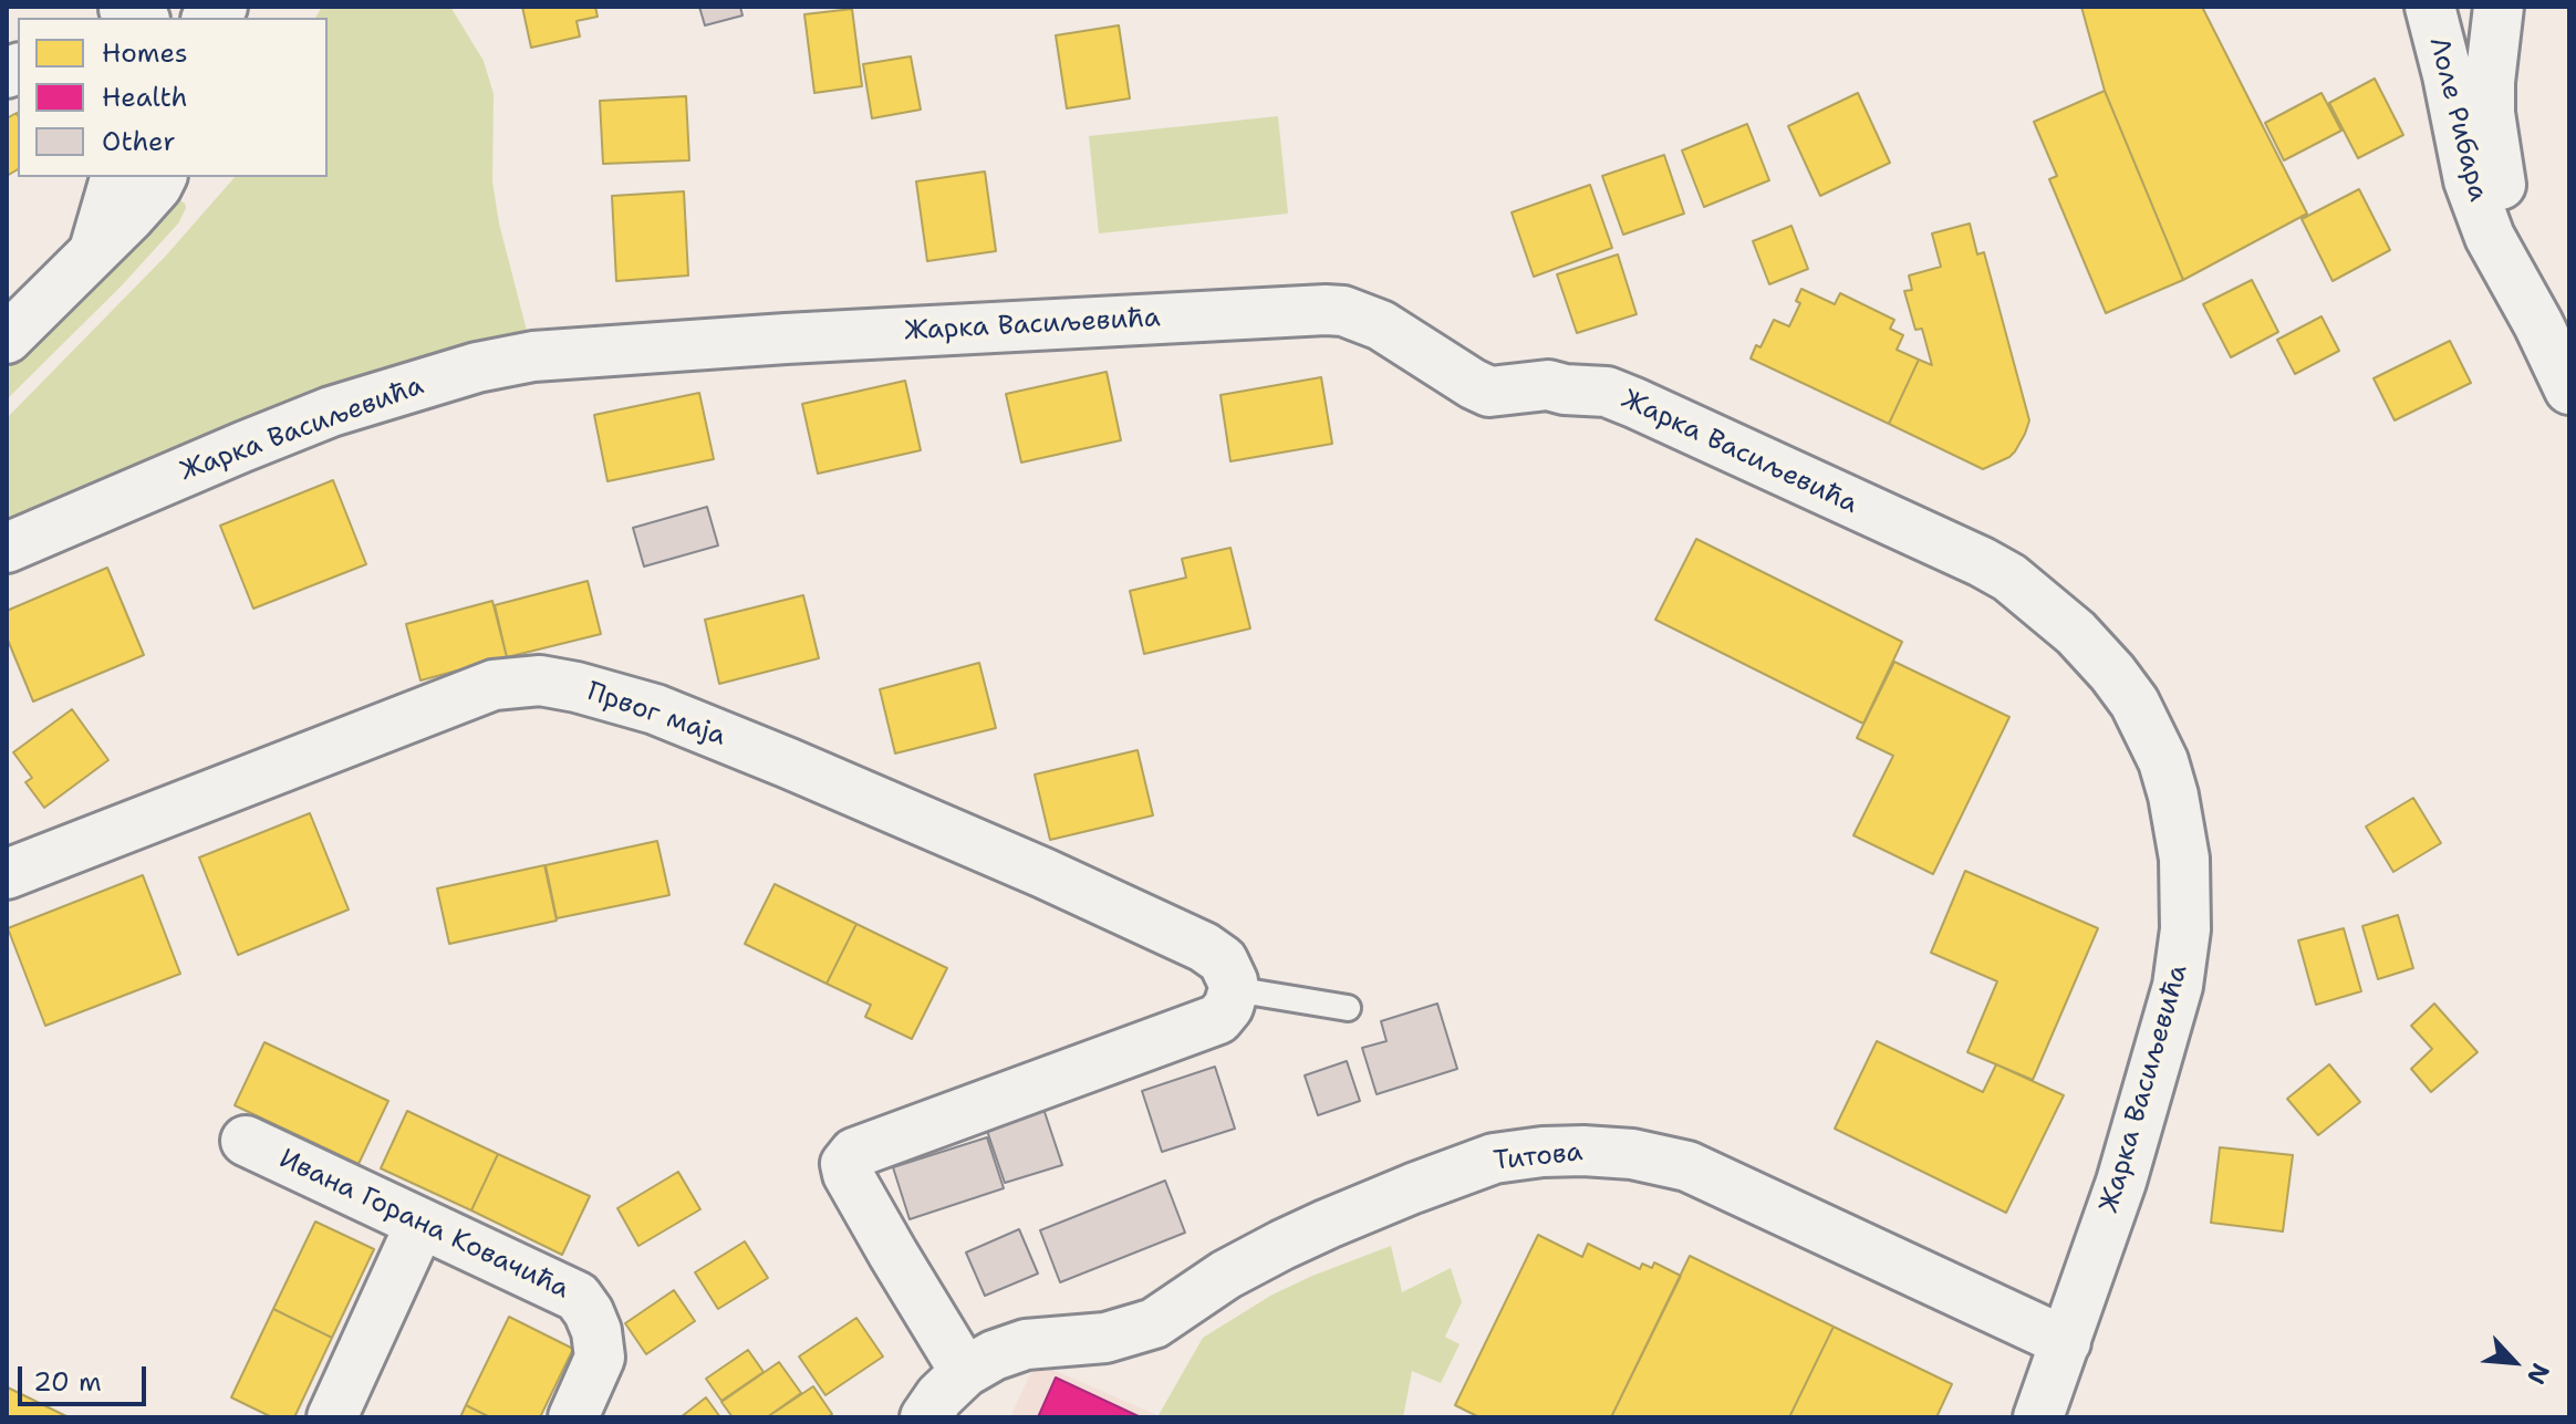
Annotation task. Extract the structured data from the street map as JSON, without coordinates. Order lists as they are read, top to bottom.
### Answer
{
  "streets": {
    "street": [
      "Лоле Рибара",
      "Жарка Васиљевића",
      "Првог маја",
      "Титова",
      "Ивана Горана Ковачића"
    ]
  },
  "crossings": [
    ["Жарка Васиљевића", "Титова"]
  ],
  "legend": ["Homes", "Health", "Other"],
  "scale_bar": "20 m",
  "north": "bottom right"
}
